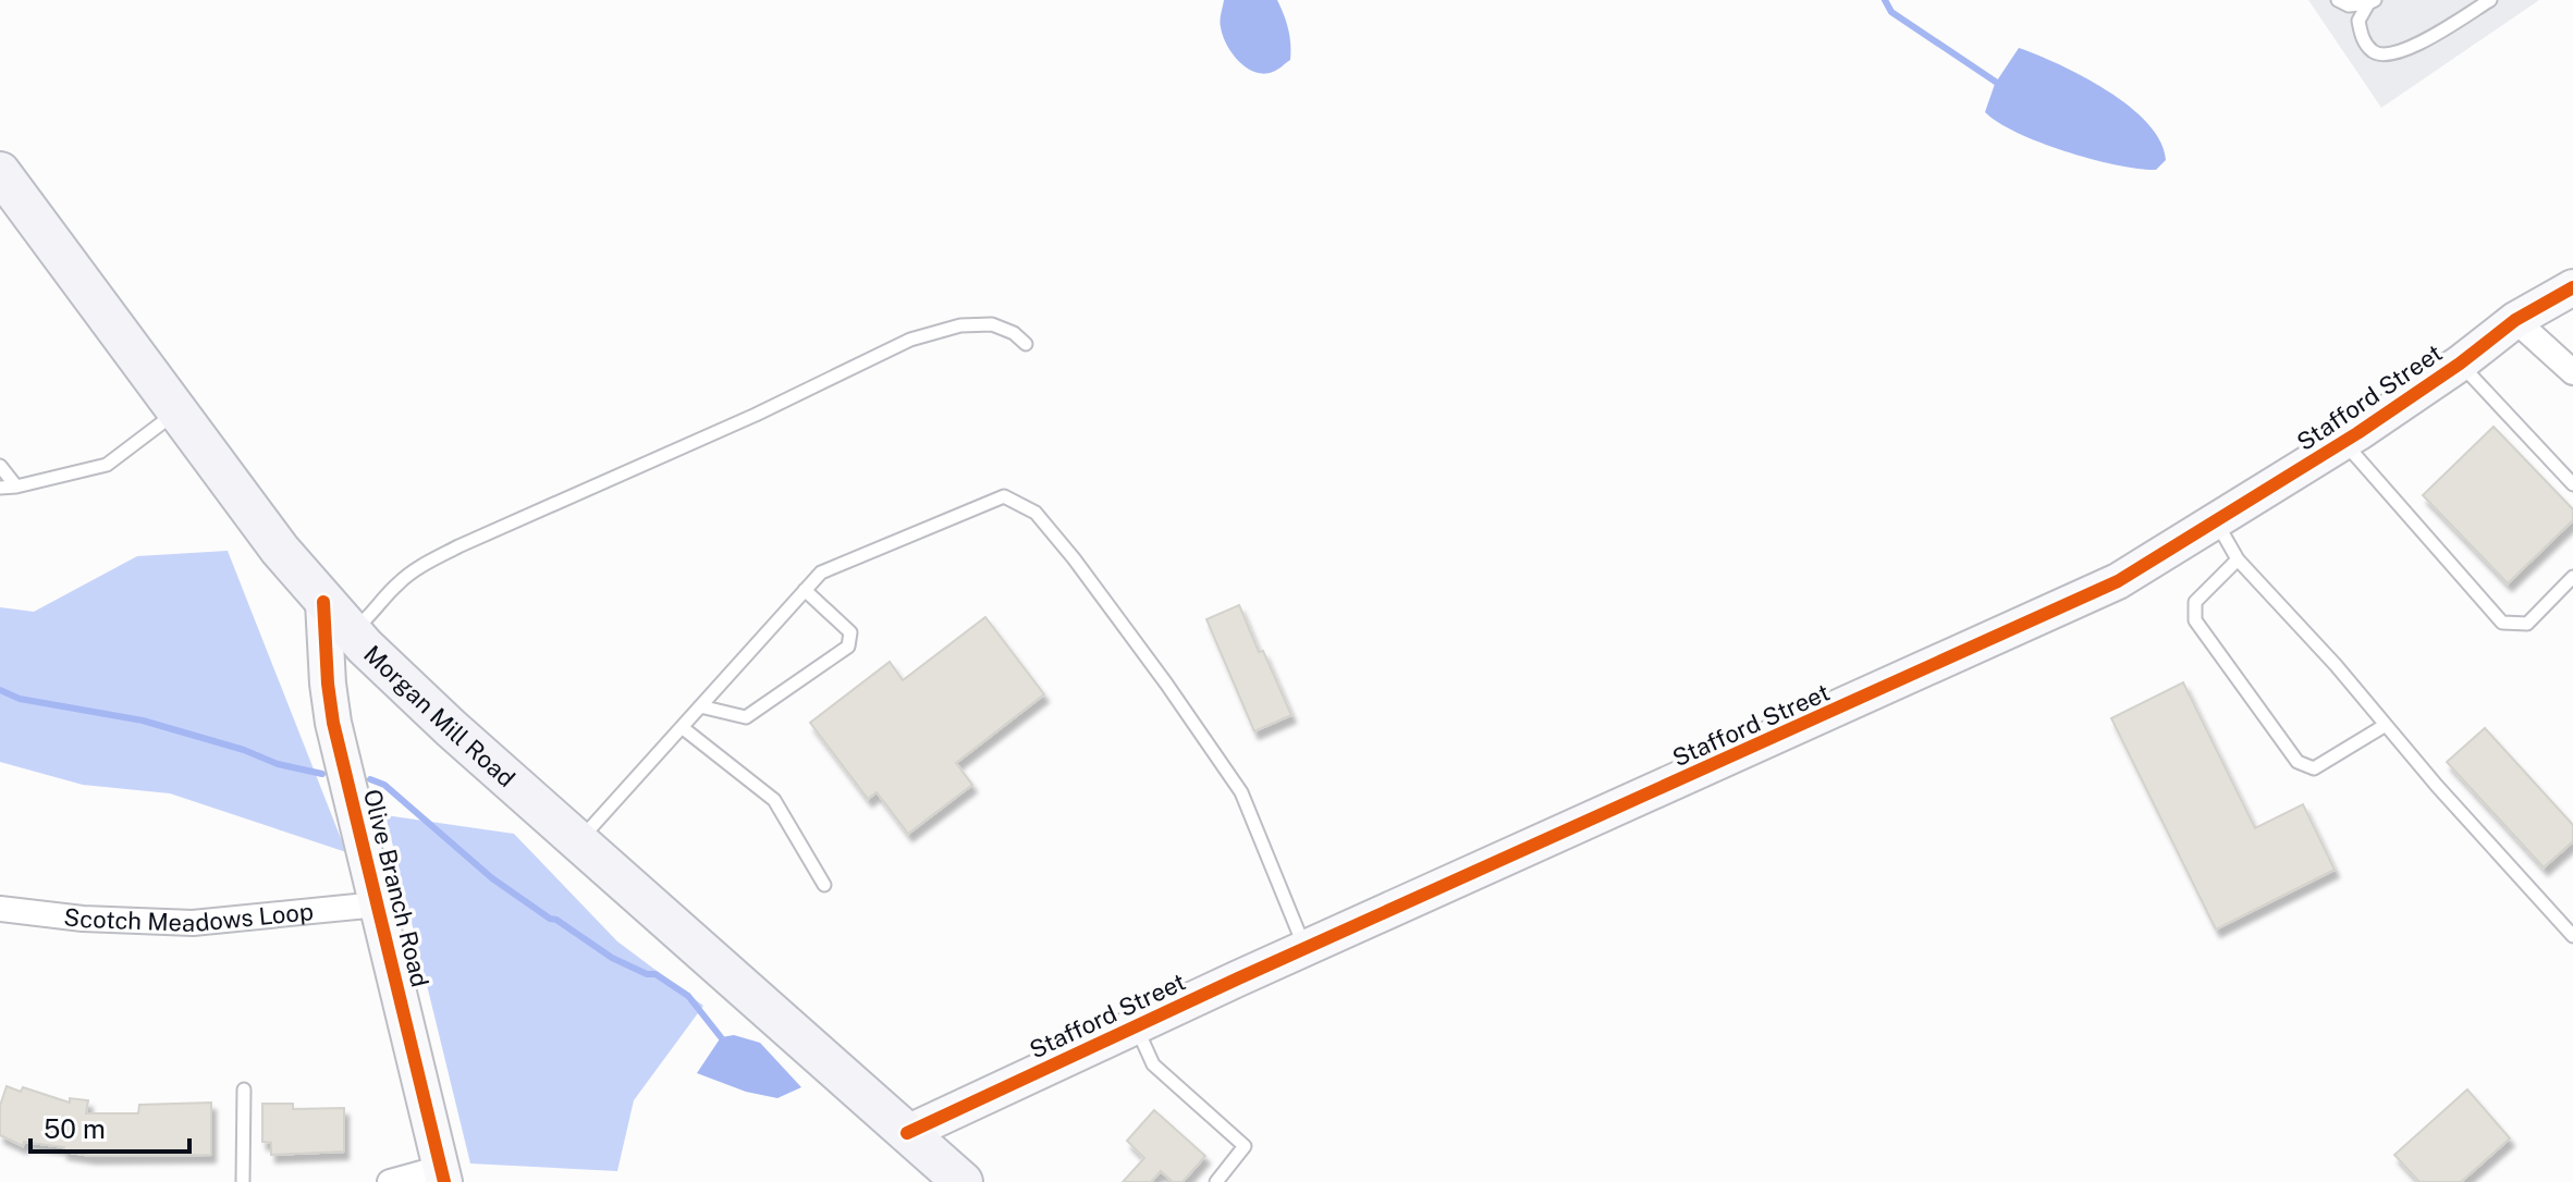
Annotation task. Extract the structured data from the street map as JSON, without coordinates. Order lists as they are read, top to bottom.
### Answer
{
  "streets": {
    "main road": ["Morgan Mill Road"],
    "street": ["Stafford Street", "Olive Branch Road", "Scotch Meadows Loop"]
  },
  "crossings": [
    ["Stafford Street", "Morgan Mill Road"],
    ["Morgan Mill Road", "Olive Branch Road"],
    ["Olive Branch Road", "Scotch Meadows Loop"]
  ],
  "scale_bar": "50 m"
}
